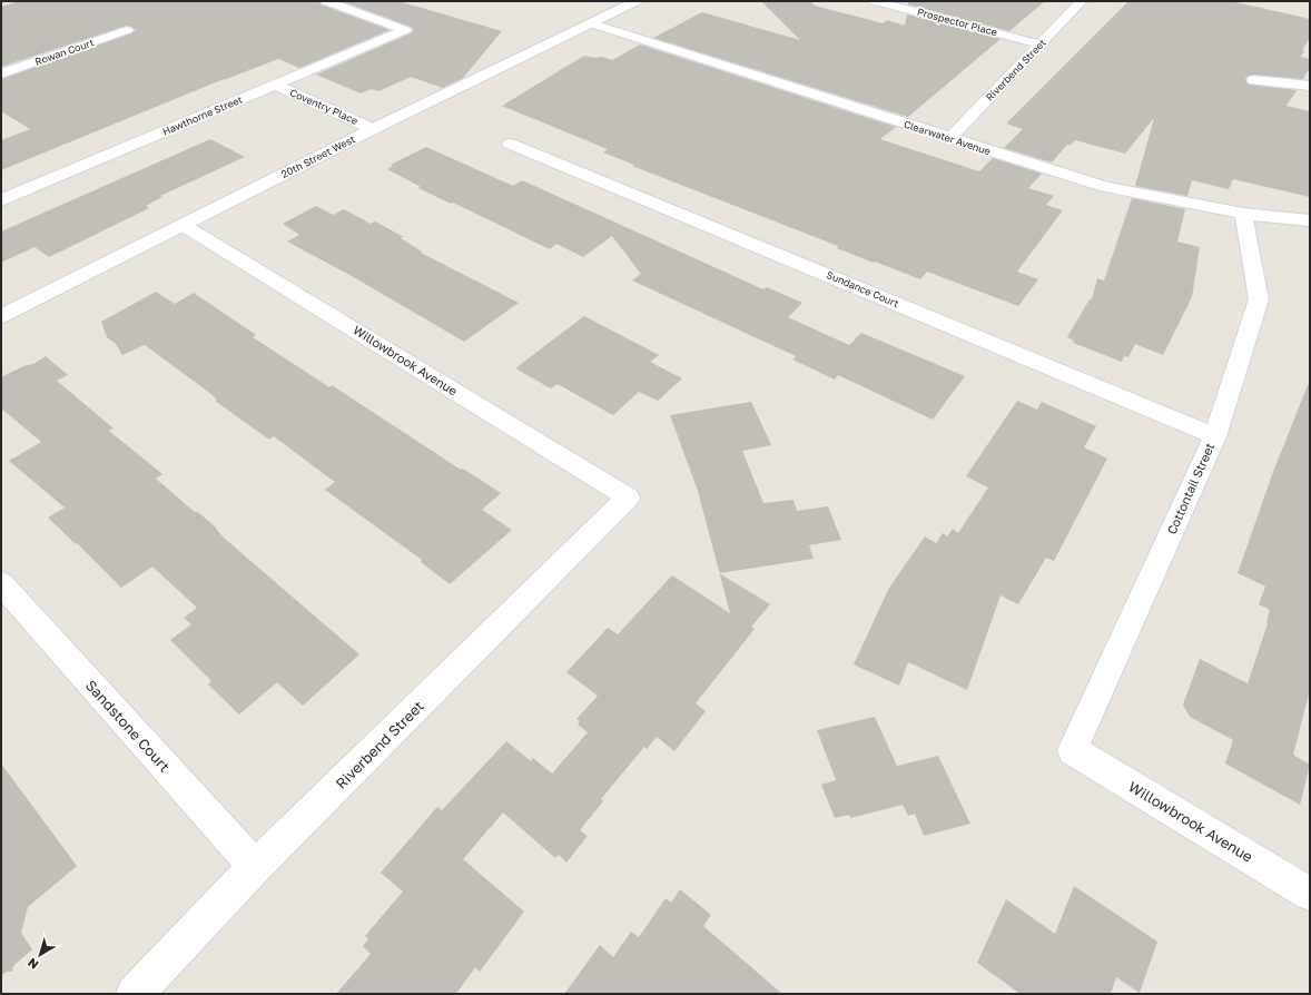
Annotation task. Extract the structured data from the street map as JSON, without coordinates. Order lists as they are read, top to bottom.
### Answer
{
  "streets": {
    "street": [
      "Prospector Place",
      "Rowan Court",
      "Riverbend Street",
      "Coventry Place",
      "Hawthorne Street",
      "Clearwater Avenue",
      "20th Street West",
      "Sundance Court",
      "Willowbrook Avenue",
      "Cottontail Street",
      "Sandstone Court"
    ]
  },
  "crossings": [
    ["Prospector Place", "Riverbend Street"],
    ["Riverbend Street", "Clearwater Avenue"],
    ["Riverbend Street", "Willowbrook Avenue"],
    ["Riverbend Street", "Sandstone Court"],
    ["Coventry Place", "Hawthorne Street"],
    ["Coventry Place", "20th Street West"],
    ["Clearwater Avenue", "20th Street West"],
    ["Clearwater Avenue", "Cottontail Street"],
    ["20th Street West", "Willowbrook Avenue"],
    ["Sundance Court", "Cottontail Street"],
    ["Willowbrook Avenue", "Cottontail Street"]
  ],
  "north": "bottom left"
}
